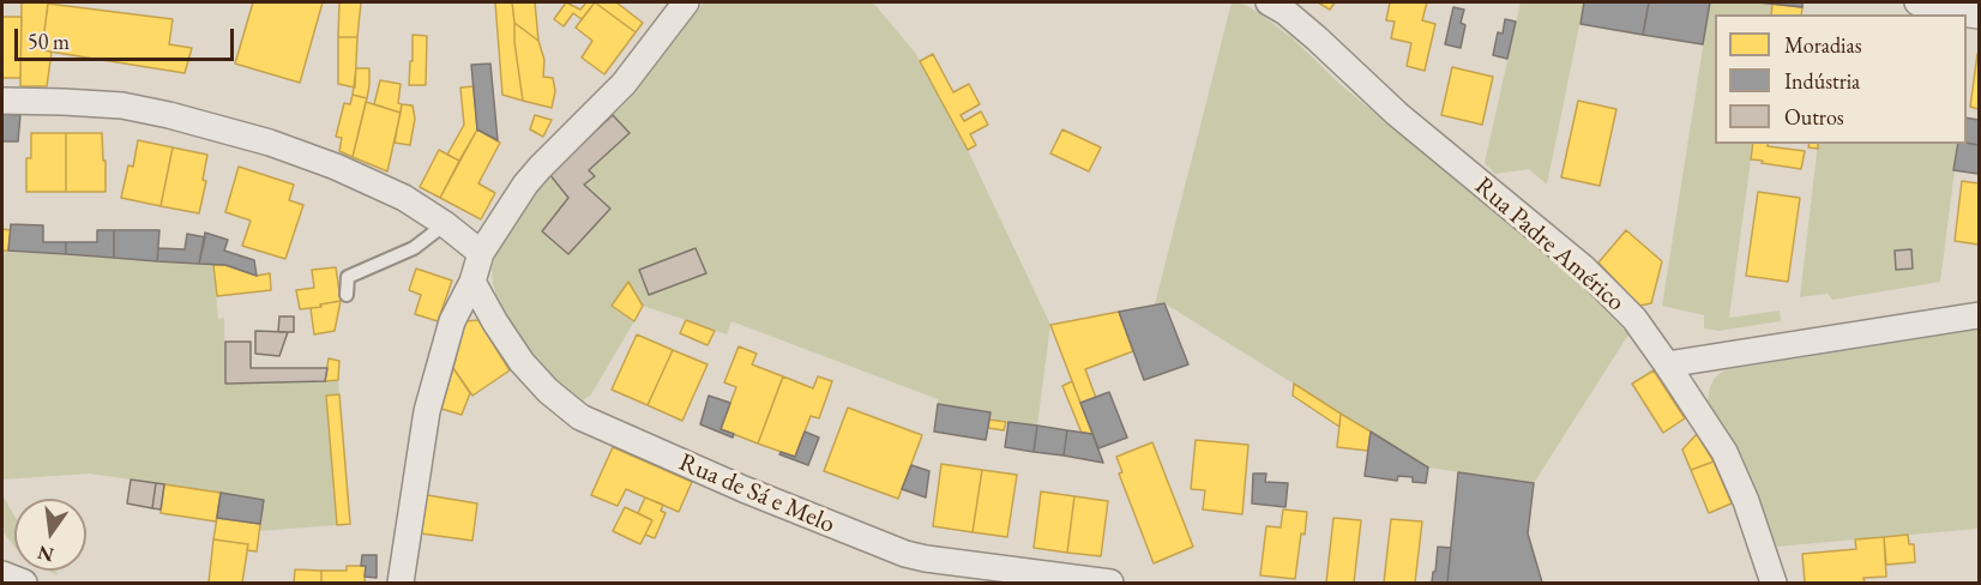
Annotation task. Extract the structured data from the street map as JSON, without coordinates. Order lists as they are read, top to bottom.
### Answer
{
  "streets": {
    "street": ["Rua Padre Américo", "Rua de Sá e Melo"]
  },
  "legend": ["Moradias", "Indústria", "Outros"],
  "scale_bar": "50 m",
  "north": "bottom"
}
